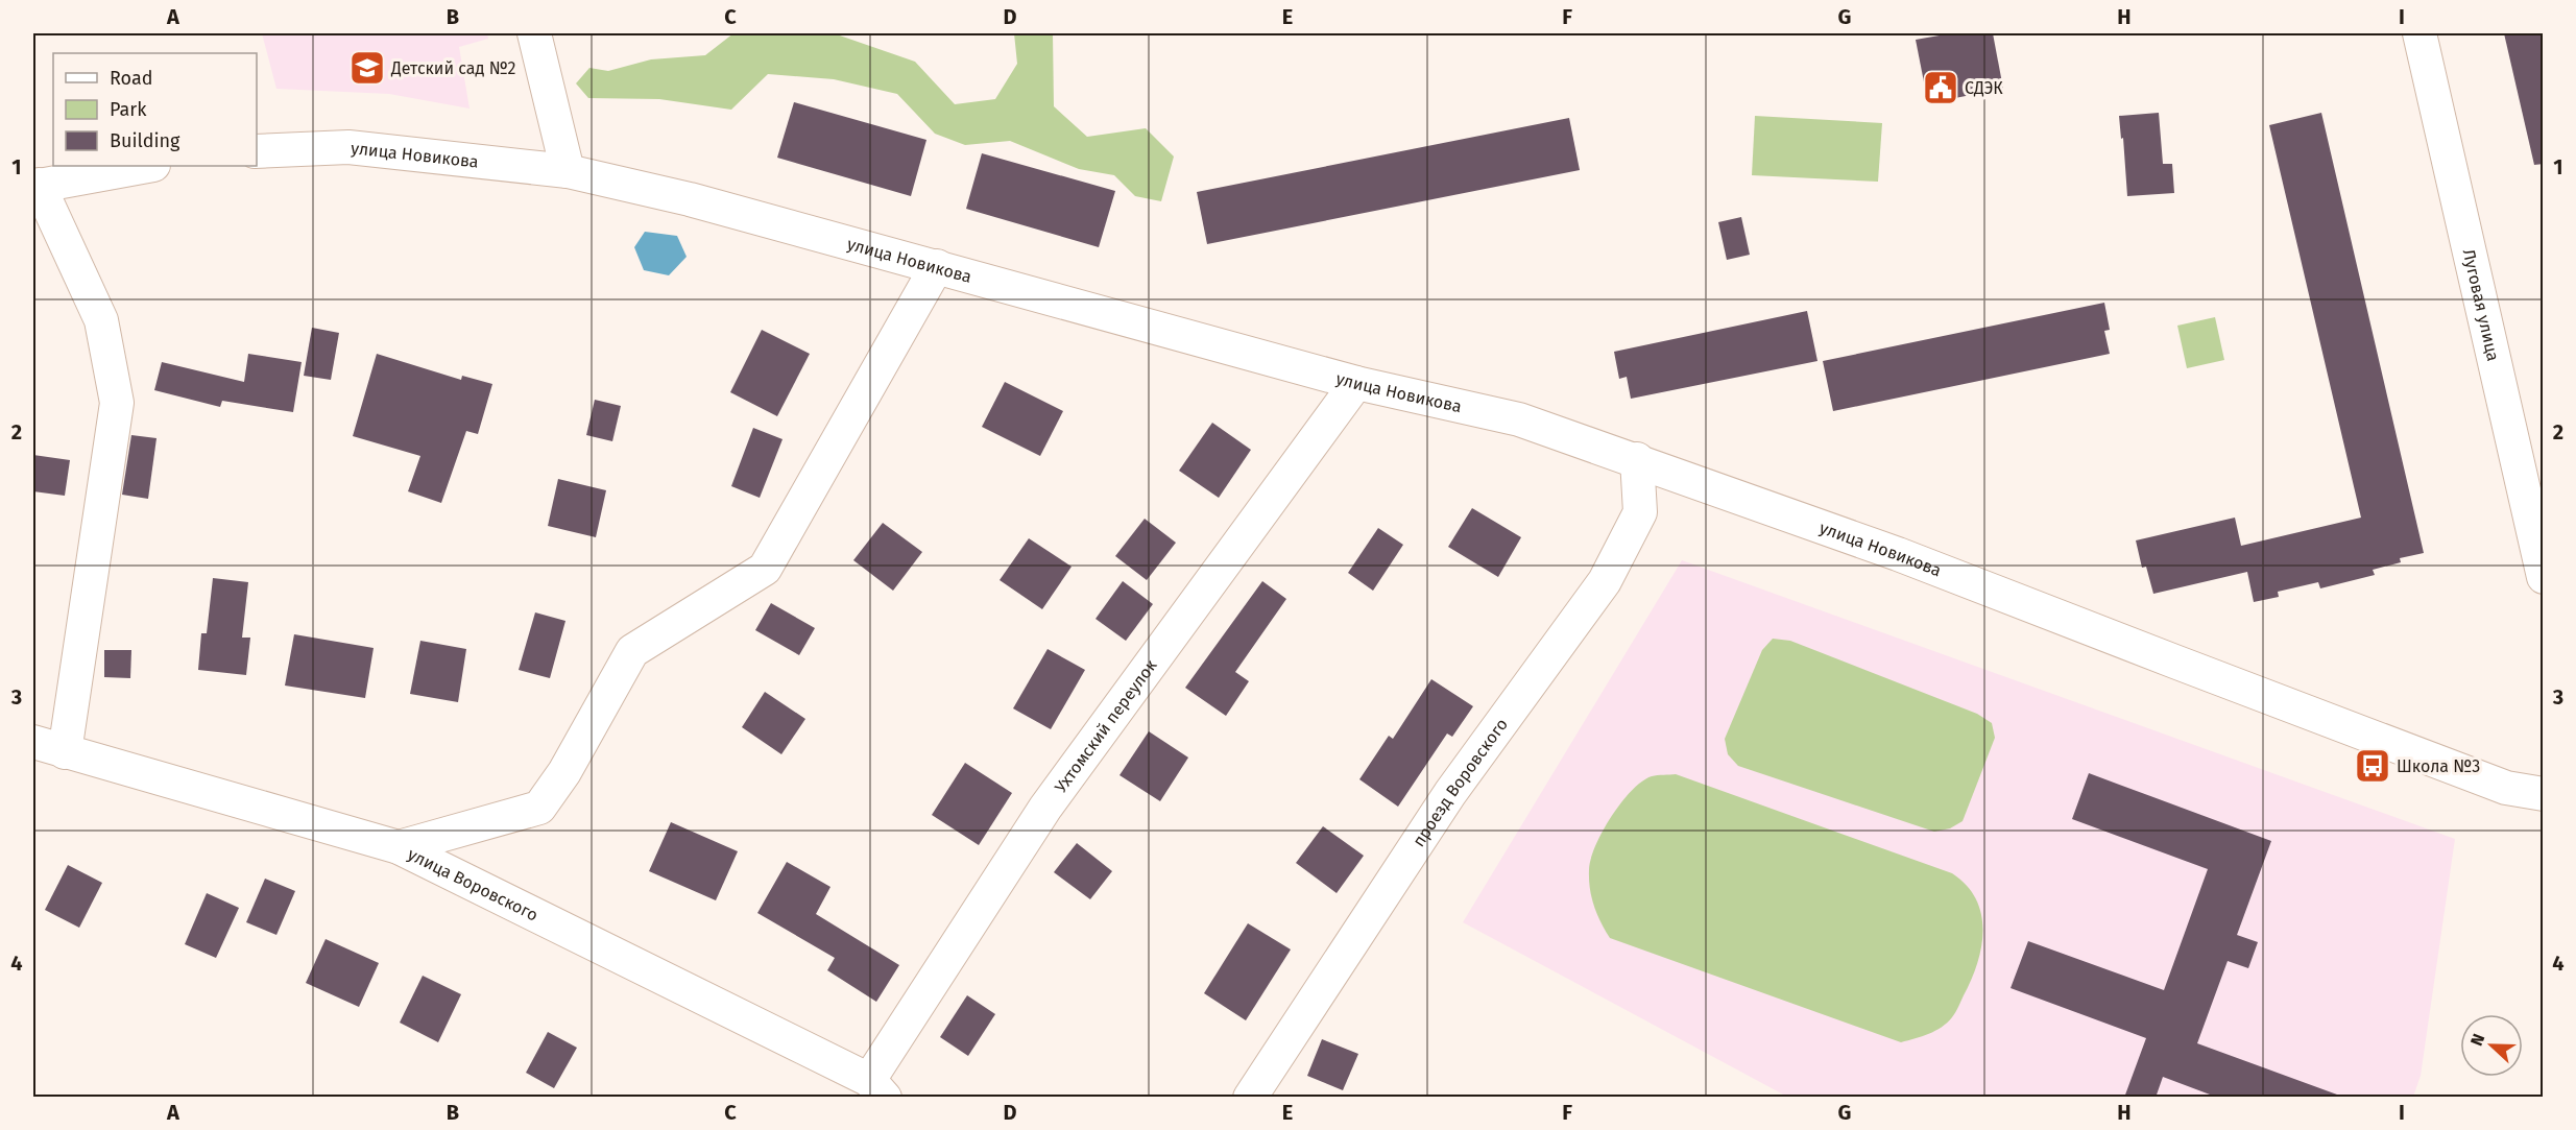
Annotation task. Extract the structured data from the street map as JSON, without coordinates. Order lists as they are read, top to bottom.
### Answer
{
  "streets": {
    "street": [
      "улица Новикова",
      "Луговая улица",
      "Ухтомский переулок",
      "проезд Воровского",
      "улица Воровского"
    ]
  },
  "crossings": [
    ["улица Новикова", "Ухтомский переулок"],
    ["улица Новикова", "проезд Воровского"],
    ["Ухтомский переулок", "улица Воровского"]
  ],
  "places": {
    "school or university": ["Детский сад №2"],
    "public building": ["СДЭК"],
    "bus stop": ["Школа №3"]
  },
  "legend": ["Road", "Park", "Building"],
  "north": "left",
  "grid": {
    "columns": [
      "A",
      "B",
      "C",
      "D",
      "E",
      "F",
      "G",
      "H",
      "I"
    ],
    "rows": [
      "1",
      "2",
      "3",
      "4"
    ]
  }
}
